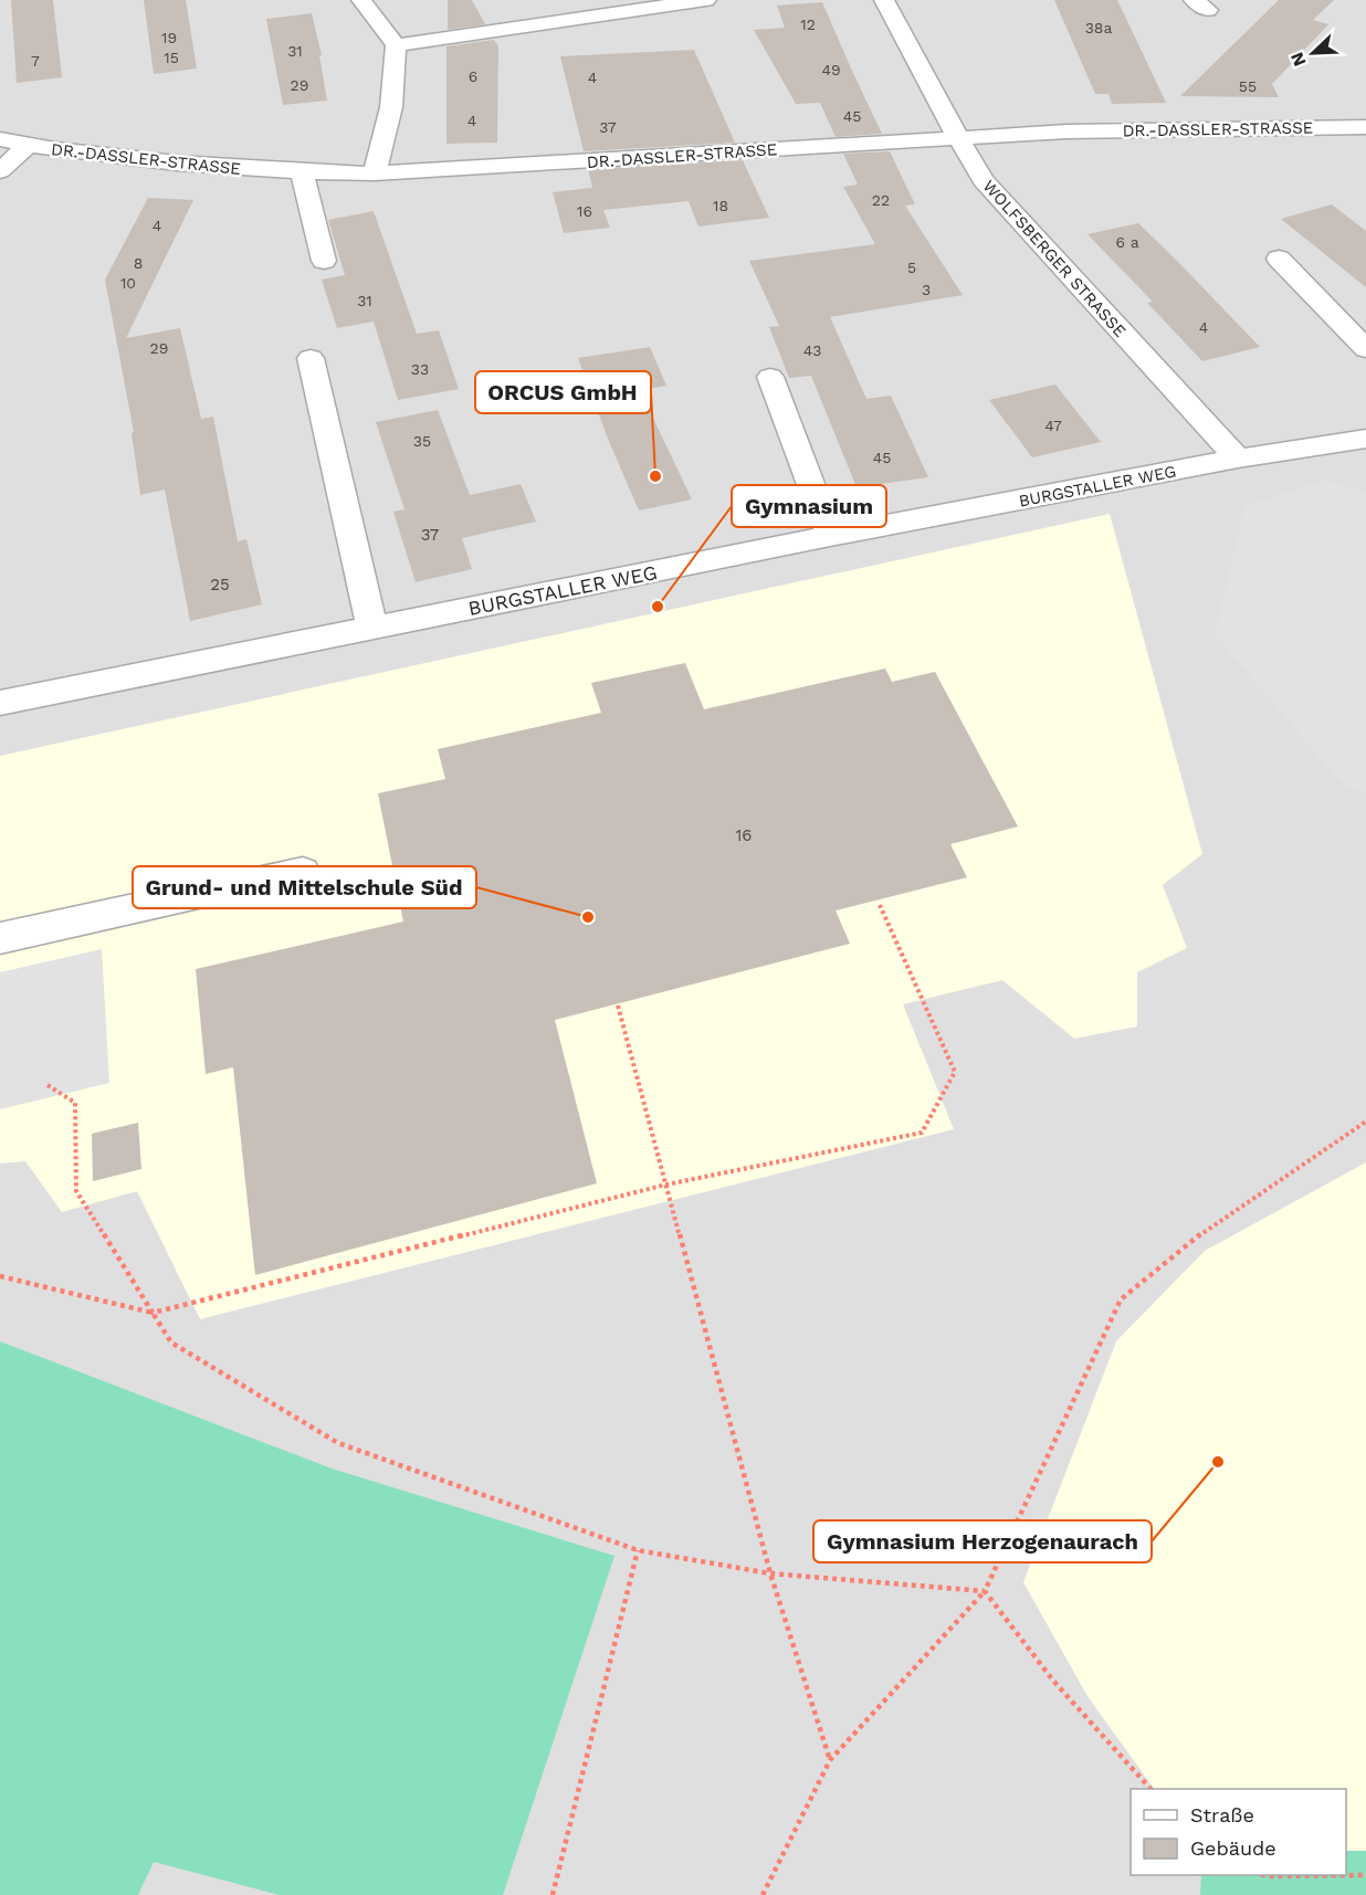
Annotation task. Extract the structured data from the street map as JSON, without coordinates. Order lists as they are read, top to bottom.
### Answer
{
  "streets": {
    "street": ["DR.-DASSLER-STRASSE", "WOLFSBERGER STRASSE", "BURGSTALLER WEG"]
  },
  "crossings": [
    ["DR.-DASSLER-STRASSE", "WOLFSBERGER STRASSE"],
    ["WOLFSBERGER STRASSE", "BURGSTALLER WEG"]
  ],
  "places": [
    "ORCUS GmbH",
    "Gymnasium",
    "Grund- und Mittelschule Süd",
    "Gymnasium Herzogenaurach"
  ],
  "house_numbers": [
    "12",
    "38a",
    "19",
    "31",
    "15",
    "7",
    "49",
    "6",
    "4",
    "29",
    "55",
    "45",
    "4",
    "37",
    "22",
    "18",
    "16",
    "4",
    "6 a",
    "8",
    "5",
    "10",
    "3",
    "31",
    "4",
    "29",
    "43",
    "33",
    "47",
    "35",
    "45",
    "37",
    "25",
    "16"
  ],
  "legend": ["Straße", "Gebäude"],
  "north": "bottom left"
}
